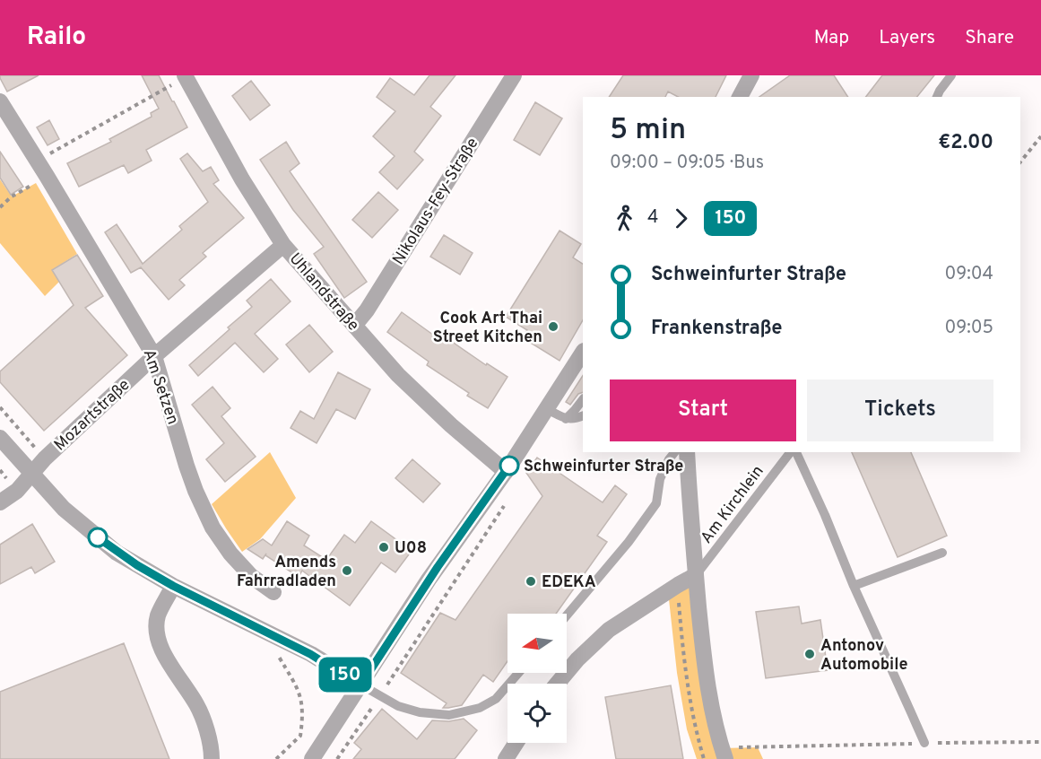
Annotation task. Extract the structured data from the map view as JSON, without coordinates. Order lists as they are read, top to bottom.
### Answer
{
  "streets": {
    "street": [
      "Nikolaus-Fey-Straße",
      "Uhlandstraße",
      "Am Setzen",
      "Mozartstraße"
    ],
    "lane": ["Am Kirchlein"]
  },
  "crossings": [
    ["Nikolaus-Fey-Straße", "Uhlandstraße"],
    ["Uhlandstraße", "Mozartstraße"],
    ["Am Setzen", "Mozartstraße"]
  ],
  "places": [
    "Cook Art Thai Street Kitchen",
    "Schweinfurter Straße",
    "U08",
    "Amends Fahrradladen",
    "EDEKA",
    "Antonov Automobile"
  ],
  "lines": ["bus line 150"],
  "north": "left",
  "page": {
    "header": "Railo",
    "nav": ["Map", "Layers", "Share"],
    "on_map": "150",
    "heading": ["5 min", "09:00 – 09:05 · Bus", "€2.00"],
    "legs": ["4", "150"],
    "list": [
      {
        "name": "Schweinfurter Straße",
        "value": "09:04"
      },
      {
        "name": "Frankenstraße",
        "value": "09:05"
      }
    ],
    "buttons": ["Start", "Tickets"]
  }
}
